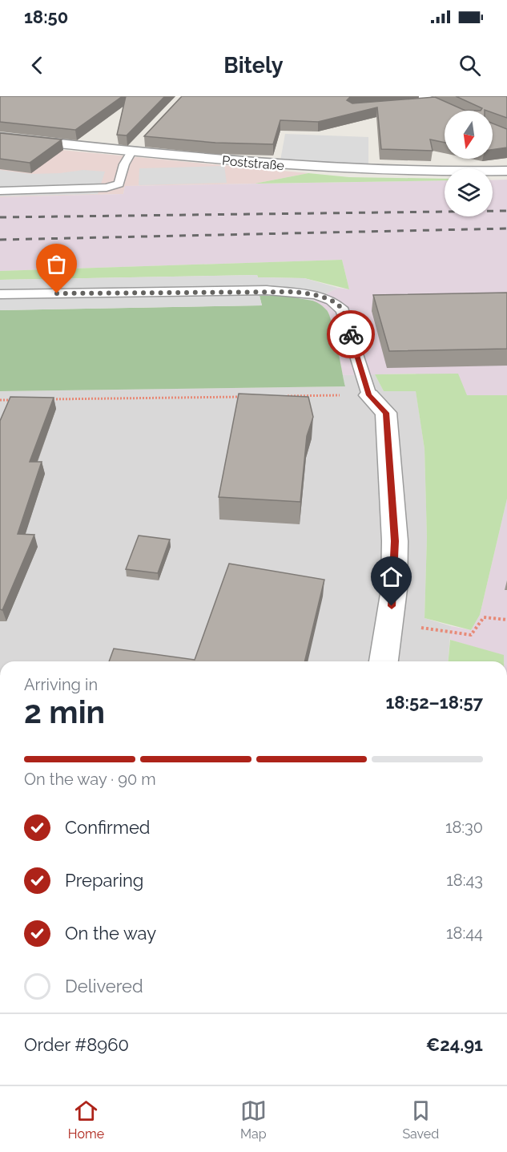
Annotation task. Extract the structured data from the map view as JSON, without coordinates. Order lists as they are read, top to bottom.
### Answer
{
  "streets": {
    "street": ["Poststraße"]
  },
  "north": "bottom",
  "page": {
    "status": "18:50",
    "header": "Bitely",
    "heading": ["2 min", "Arriving in", "18:52–18:57"],
    "panel": ["Order #8960", "€24.91"],
    "bar": "On the way · 90 m",
    "list": [
      ["Confirmed", "18:30"],
      ["Preparing", "18:43"],
      ["On the way", "18:44"],
      "Delivered"
    ],
    "tabs": ["Home", "Map", "Saved"]
  }
}
